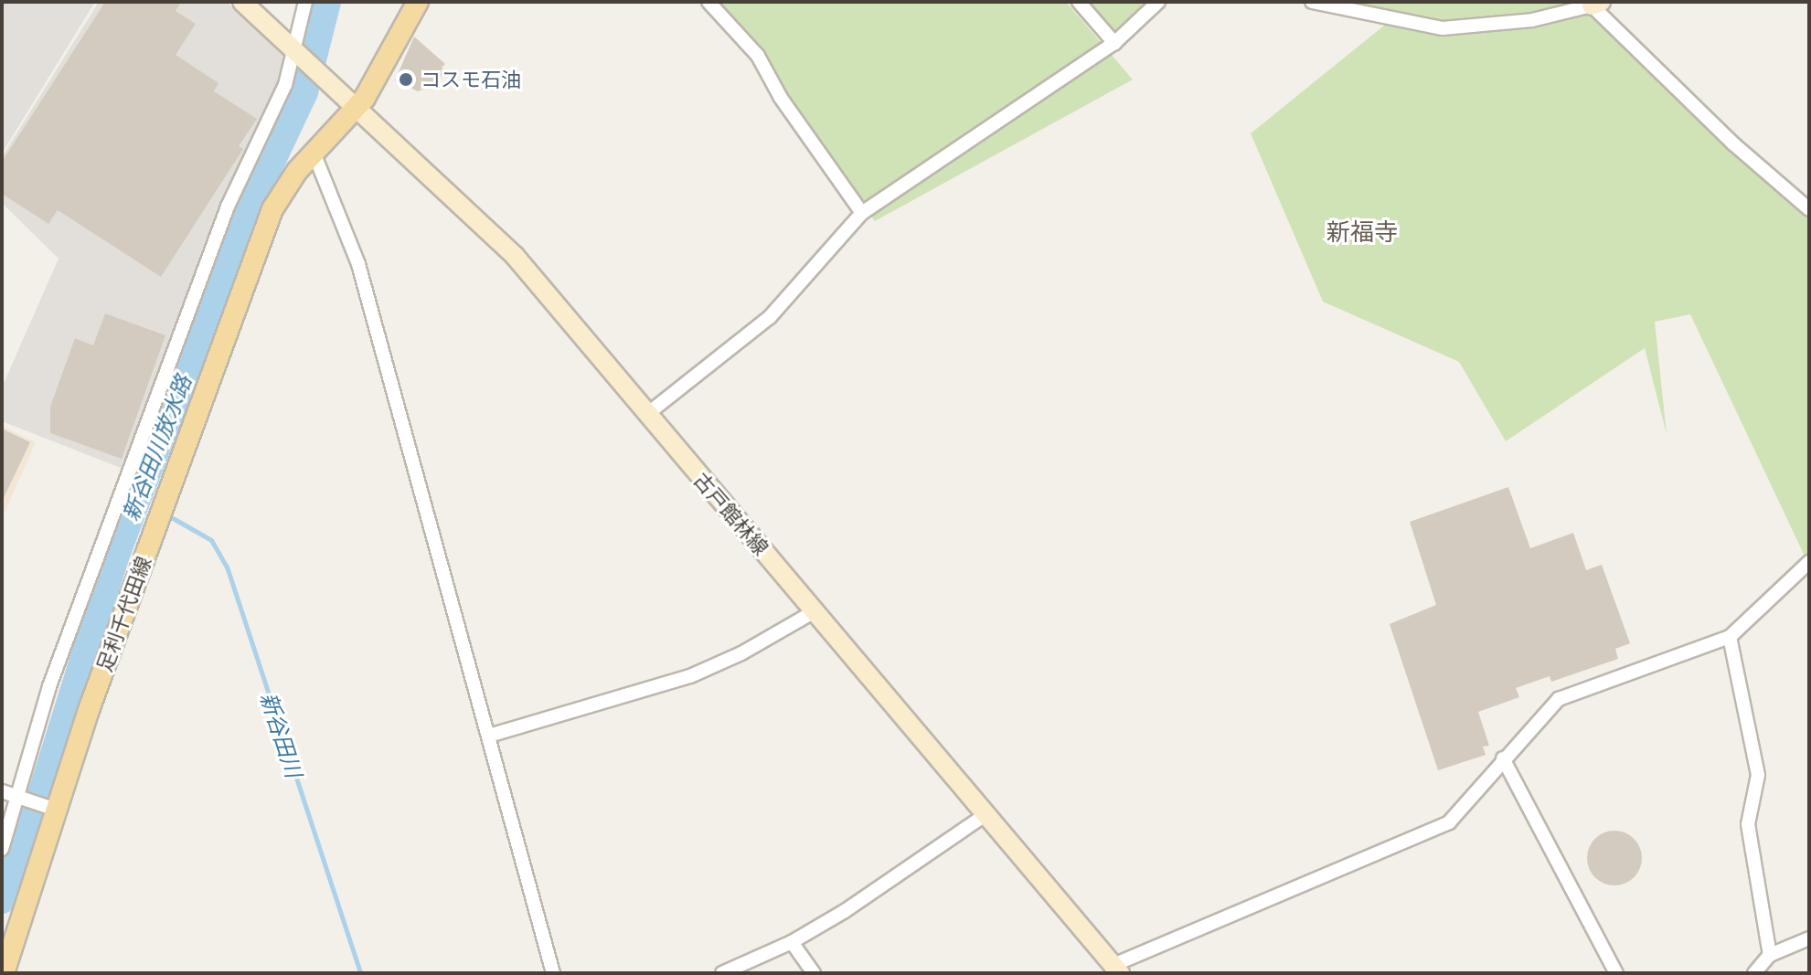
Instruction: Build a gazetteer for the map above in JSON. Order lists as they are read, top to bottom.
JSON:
{
  "streets": {
    "main road": ["古戸館林線", "足利千代田線"]
  },
  "crossings": [
    ["古戸館林線", "足利千代田線"]
  ],
  "districts": ["新福寺"],
  "water": ["新谷田川放水路", "新谷田川"],
  "places": ["コスモ石油"]
}
